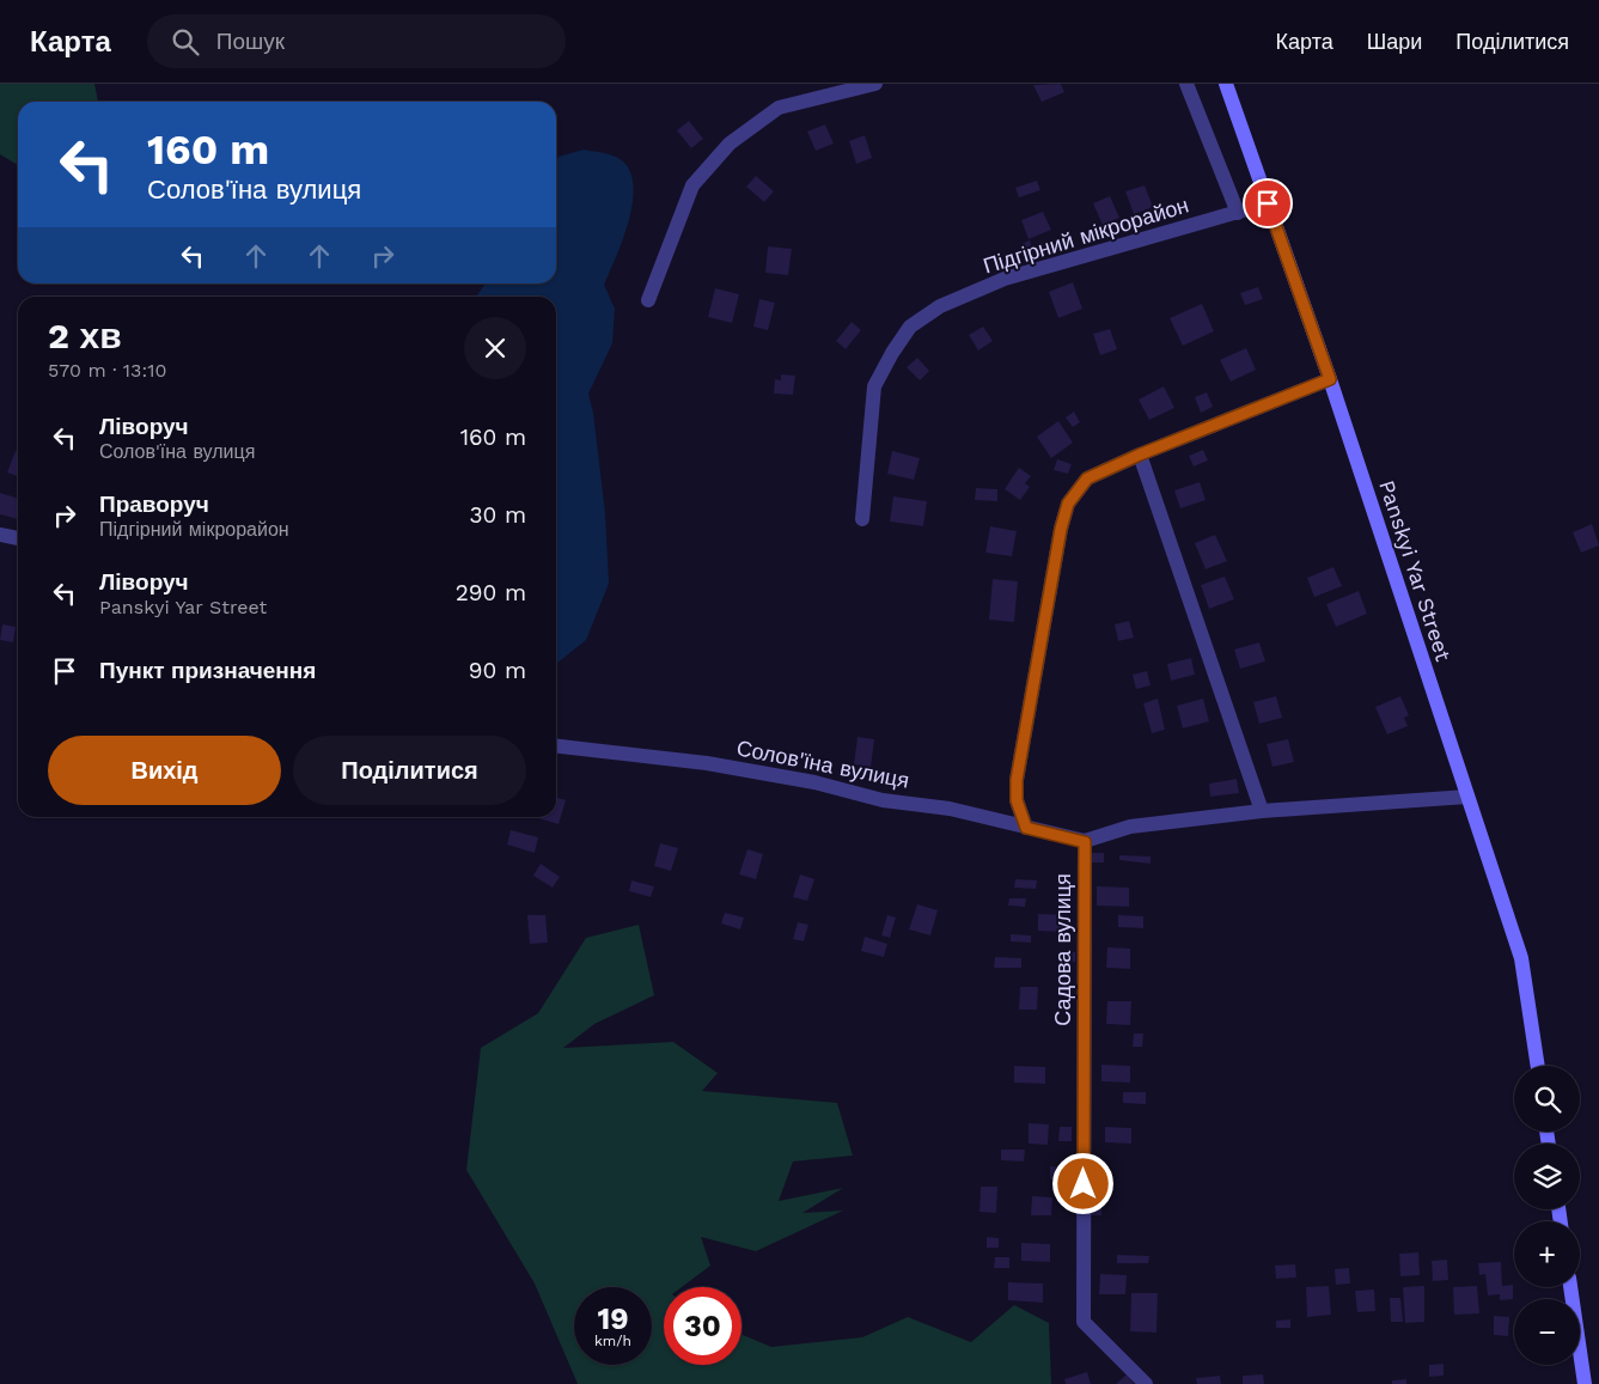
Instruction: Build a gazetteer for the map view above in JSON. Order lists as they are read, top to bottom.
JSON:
{
  "streets": {
    "street": [
      "Підгірний мікрорайон",
      "Panskyi Yar Street",
      "Солов'їна вулиця",
      "Садова вулиця"
    ]
  },
  "crossings": [
    ["Підгірний мікрорайон", "Panskyi Yar Street"],
    ["Солов'їна вулиця", "Садова вулиця"]
  ],
  "page": {
    "header": "Карта",
    "search": "Пошук",
    "nav": ["Карта", "Шари", "Поділитися"],
    "turn": ["160 m", "Солов'їна вулиця"],
    "heading": ["2 хв", "570 m · 13:10"],
    "list": [
      {
        "name": "Ліворуч",
        "note": "Солов'їна вулиця",
        "value": "160 m"
      },
      {
        "name": "Праворуч",
        "note": "Підгірний мікрорайон",
        "value": "30 m"
      },
      {
        "name": "Ліворуч",
        "note": "Panskyi Yar Street",
        "value": "290 m"
      },
      {
        "name": "Пункт призначення",
        "value": "90 m"
      }
    ],
    "buttons": ["Вихід", "Поділитися"],
    "map_buttons": ["+", "−"],
    "speed": "19 km/h",
    "limit": "30"
  }
}
